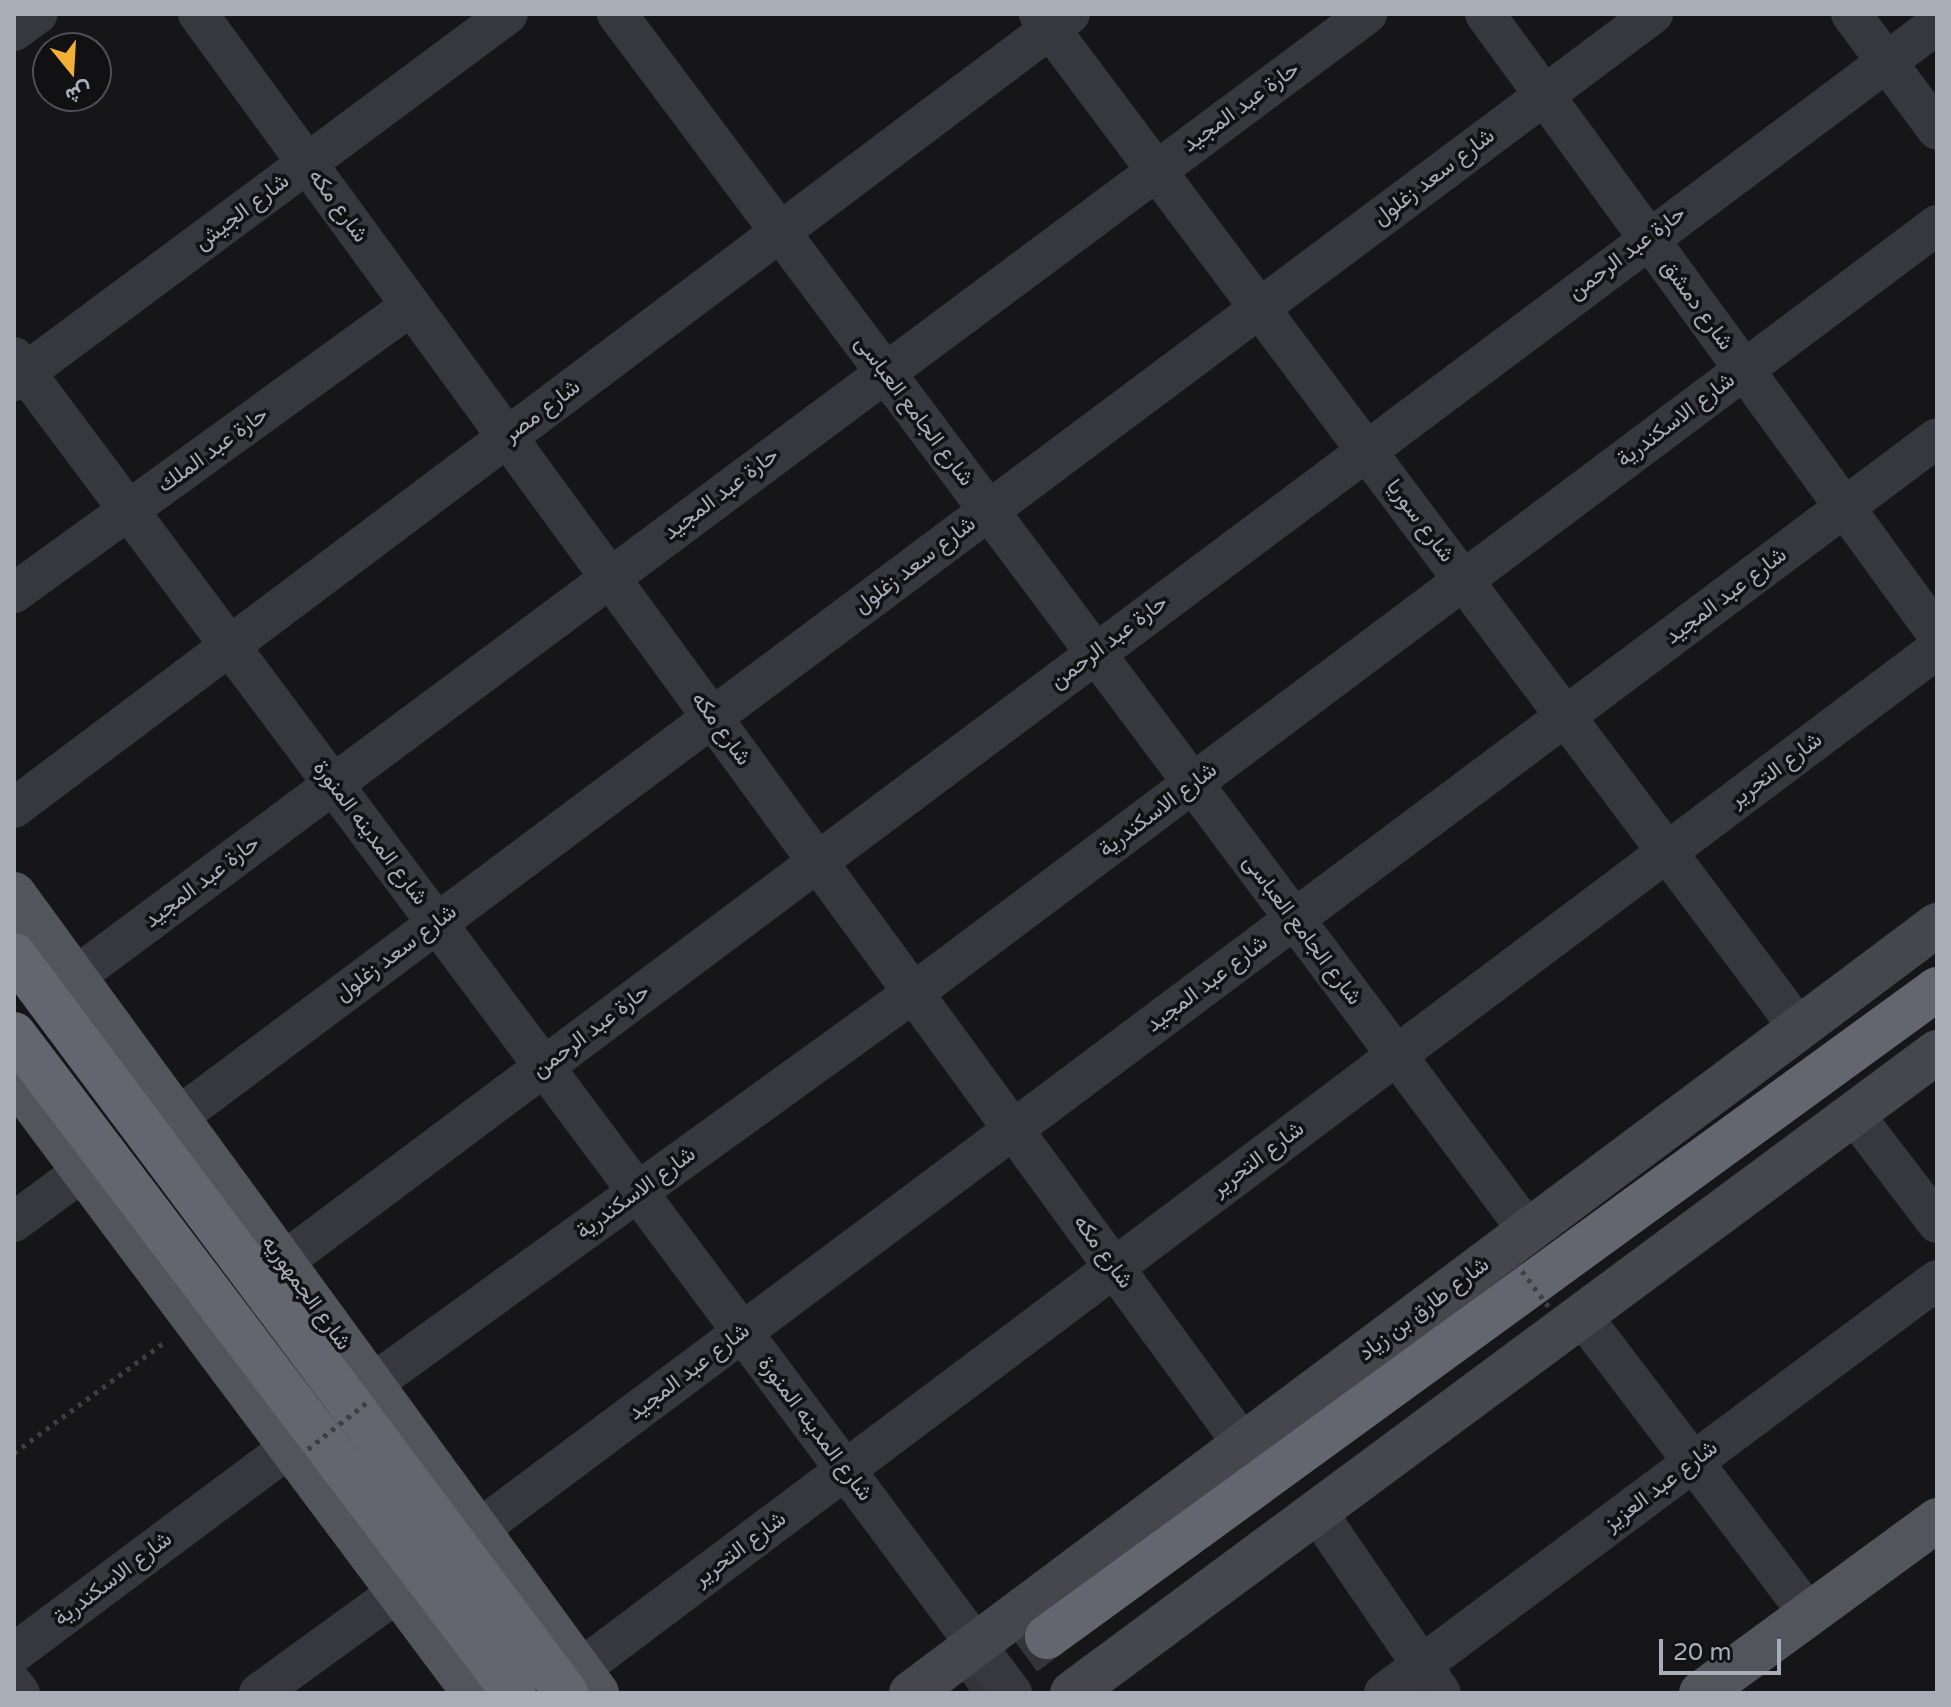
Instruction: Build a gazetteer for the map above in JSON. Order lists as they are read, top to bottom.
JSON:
{
  "streets": {
    "highway": ["شارع الجمهوريه"],
    "street": [
      "حارة عبد المجيد",
      "شارع سعد زغلول",
      "شارع مكه",
      "شارع الجيش",
      "حارة عبد الرحمن",
      "شارع دمشق",
      "شارع مصر",
      "شارع الجامع العباسى",
      "شارع الاسكندرية",
      "حارة عبد الملك",
      "شارع سوريا",
      "شارع عبد المجيد",
      "شارع التحرير",
      "شارع المدينه المنورة",
      "شارع طارق بن زياد",
      "شارع عبد العزيز"
    ]
  },
  "crossings": [
    ["حارة عبد المجيد", "شارع مكه"],
    ["حارة عبد المجيد", "شارع الجامع العباسى"],
    ["حارة عبد المجيد", "شارع سوريا"],
    ["حارة عبد المجيد", "شارع المدينه المنورة"],
    ["حارة عبد المجيد", "شارع الجمهوريه"],
    ["شارع سعد زغلول", "شارع مكه"],
    ["شارع سعد زغلول", "شارع دمشق"],
    ["شارع سعد زغلول", "شارع الجامع العباسى"],
    ["شارع سعد زغلول", "شارع سوريا"],
    ["شارع سعد زغلول", "شارع المدينه المنورة"],
    ["شارع سعد زغلول", "شارع الجمهوريه"],
    ["شارع مكه", "شارع الجيش"],
    ["شارع مكه", "حارة عبد الرحمن"],
    ["شارع مكه", "شارع مصر"],
    ["شارع مكه", "شارع الاسكندرية"],
    ["شارع مكه", "حارة عبد الملك"],
    ["شارع مكه", "شارع عبد المجيد"],
    ["شارع مكه", "شارع التحرير"],
    ["شارع مكه", "شارع طارق بن زياد"],
    ["شارع الجيش", "شارع المدينه المنورة"],
    ["حارة عبد الرحمن", "شارع دمشق"],
    ["حارة عبد الرحمن", "شارع الجامع العباسى"],
    ["حارة عبد الرحمن", "شارع سوريا"],
    ["حارة عبد الرحمن", "شارع المدينه المنورة"],
    ["حارة عبد الرحمن", "شارع الجمهوريه"],
    ["شارع دمشق", "شارع الاسكندرية"],
    ["شارع دمشق", "شارع عبد المجيد"],
    ["شارع مصر", "شارع الجامع العباسى"],
    ["شارع مصر", "شارع سوريا"],
    ["شارع مصر", "شارع المدينه المنورة"],
    ["شارع الجامع العباسى", "شارع الاسكندرية"],
    ["شارع الجامع العباسى", "شارع عبد المجيد"],
    ["شارع الجامع العباسى", "شارع التحرير"],
    ["شارع الجامع العباسى", "شارع طارق بن زياد"],
    ["شارع الاسكندرية", "شارع سوريا"],
    ["شارع الاسكندرية", "شارع المدينه المنورة"],
    ["شارع الاسكندرية", "شارع الجمهوريه"],
    ["حارة عبد الملك", "شارع المدينه المنورة"],
    ["شارع سوريا", "شارع عبد المجيد"],
    ["شارع سوريا", "شارع التحرير"],
    ["شارع سوريا", "شارع طارق بن زياد"],
    ["شارع عبد المجيد", "شارع المدينه المنورة"],
    ["شارع عبد المجيد", "شارع الجمهوريه"],
    ["شارع التحرير", "شارع المدينه المنورة"],
    ["شارع التحرير", "شارع الجمهوريه"],
    ["شارع المدينه المنورة", "شارع طارق بن زياد"]
  ],
  "scale_bar": "20 m",
  "north": "bottom"
}
